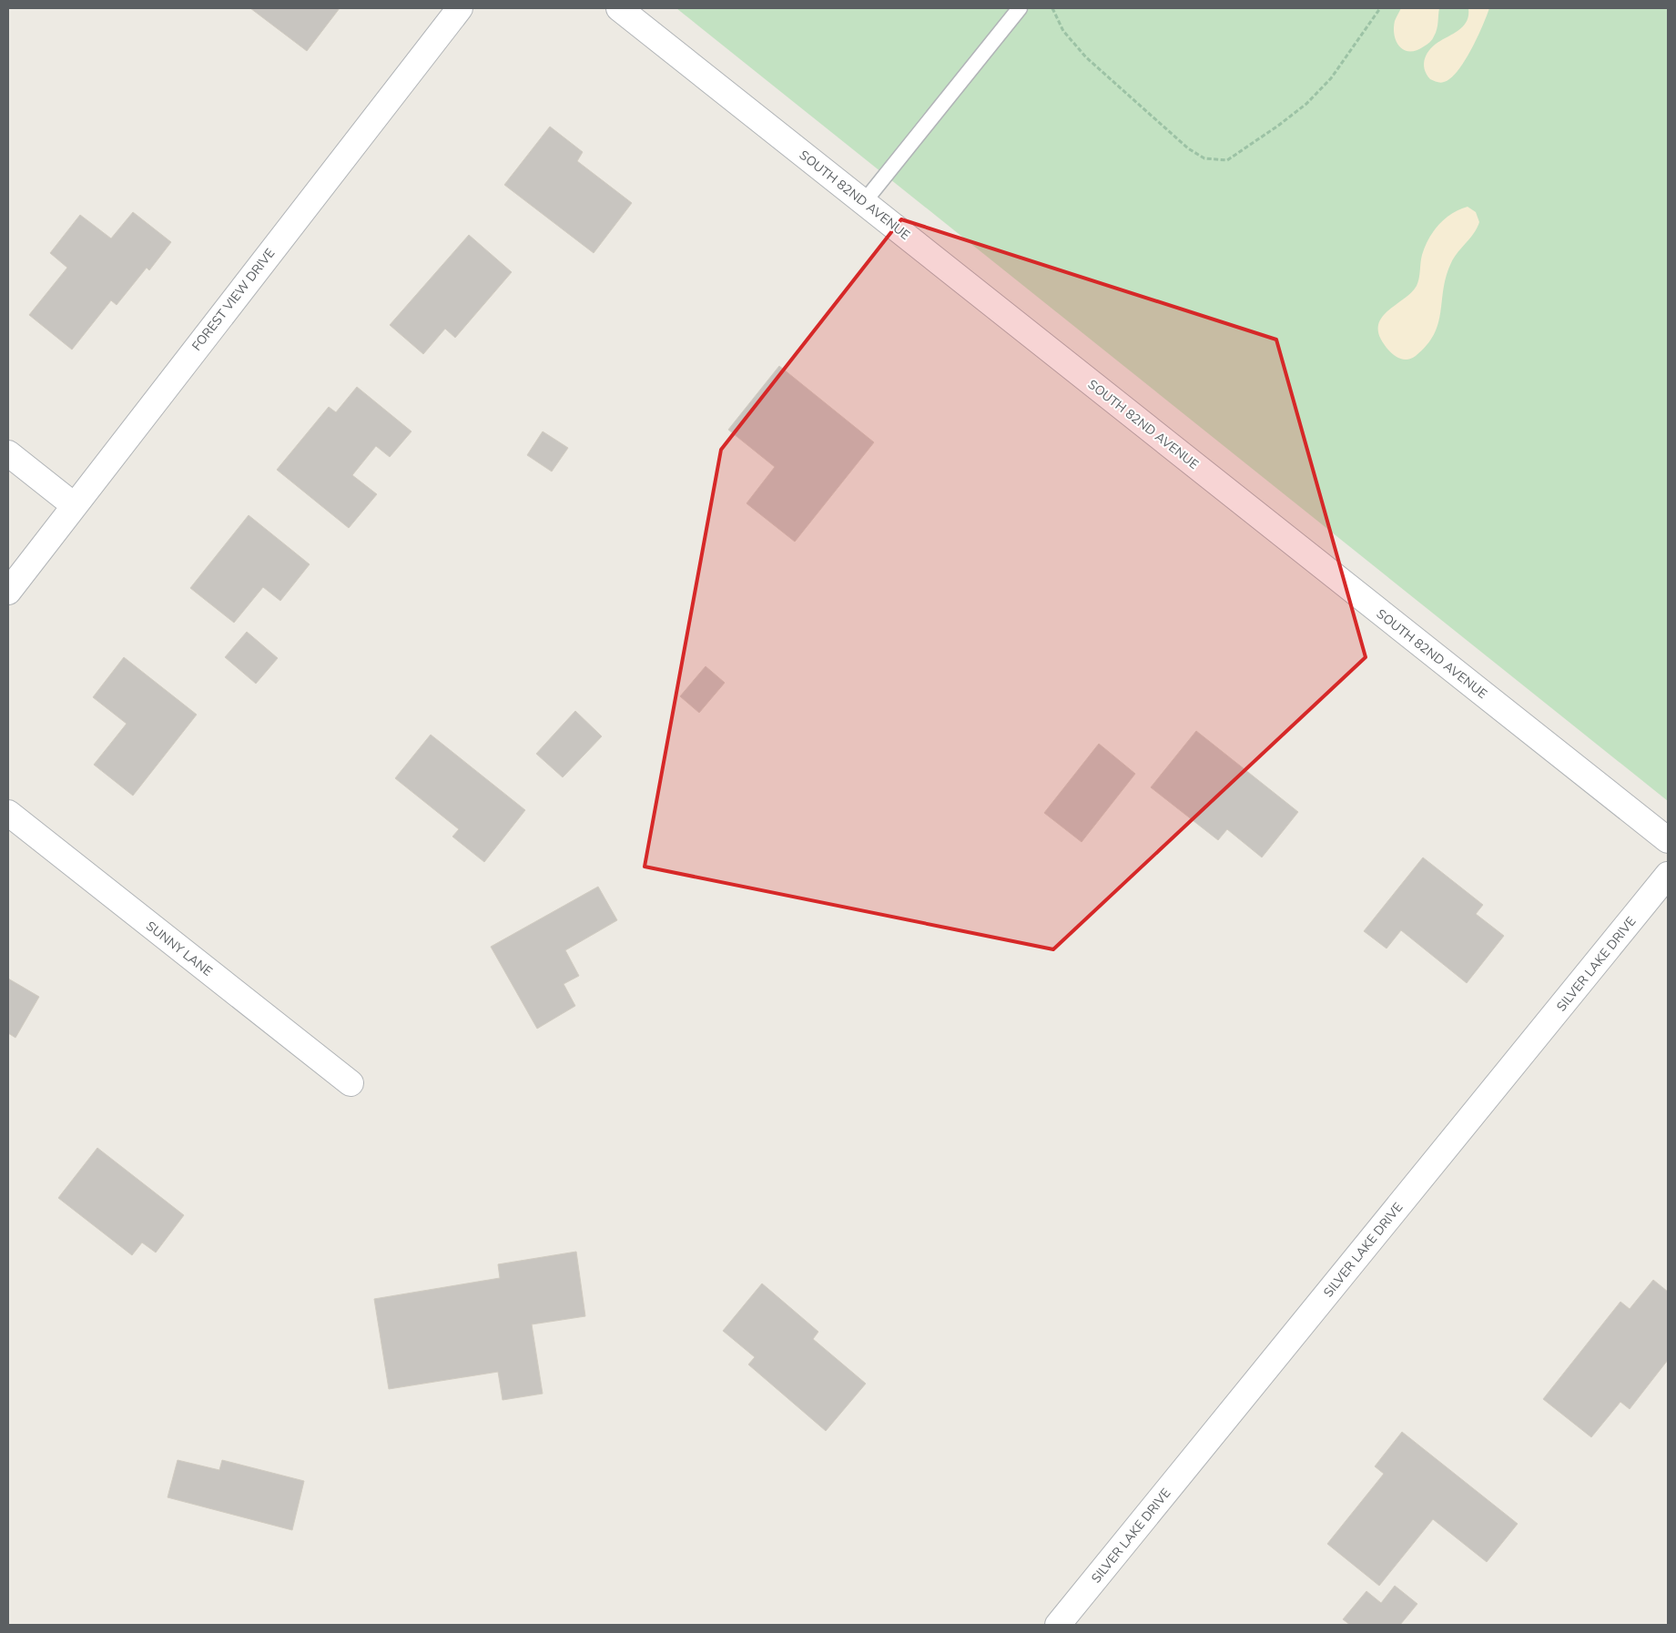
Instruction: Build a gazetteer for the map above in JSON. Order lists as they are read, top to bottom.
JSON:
{
  "streets": {
    "street": [
      "SOUTH 82ND AVENUE",
      "FOREST VIEW DRIVE",
      "SUNNY LANE",
      "SILVER LAKE DRIVE"
    ]
  }
}
